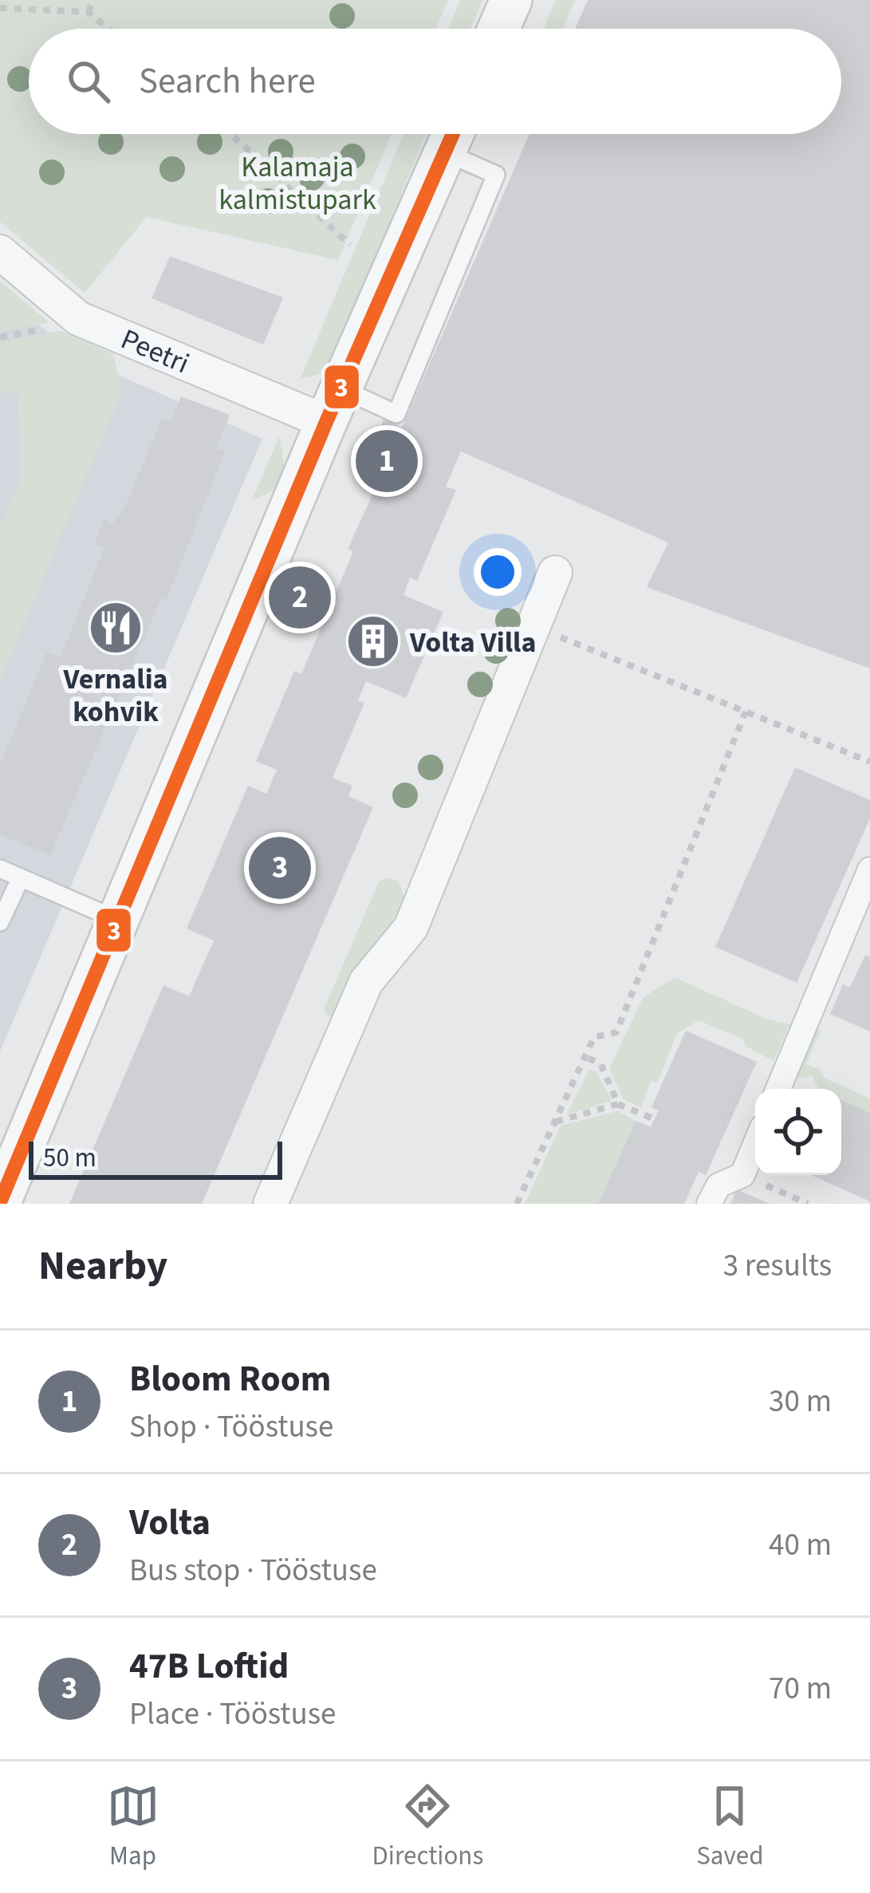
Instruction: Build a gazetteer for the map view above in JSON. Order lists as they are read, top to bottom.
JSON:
{
  "streets": {
    "street": ["Peetri"]
  },
  "parks": ["Kalamaja kalmistupark"],
  "places": {
    "restaurant": ["Vernalia kohvik"],
    "building": ["Volta Villa"]
  },
  "lines": ["transit line 3"],
  "scale_bar": "50 m",
  "page": {
    "search": "Search here",
    "pins": ["1", "2", "3"],
    "scale": "50 m",
    "heading": ["Nearby", "3 results"],
    "list": [
      {
        "mark": "1",
        "name": "Bloom Room",
        "note": "Shop · Tööstuse",
        "value": "30 m"
      },
      {
        "mark": "2",
        "name": "Volta",
        "note": "Bus stop · Tööstuse",
        "value": "40 m"
      },
      {
        "mark": "3",
        "name": "47B Loftid",
        "note": "Place · Tööstuse",
        "value": "70 m"
      }
    ],
    "nav": ["Map", "Directions", "Saved"]
  }
}
